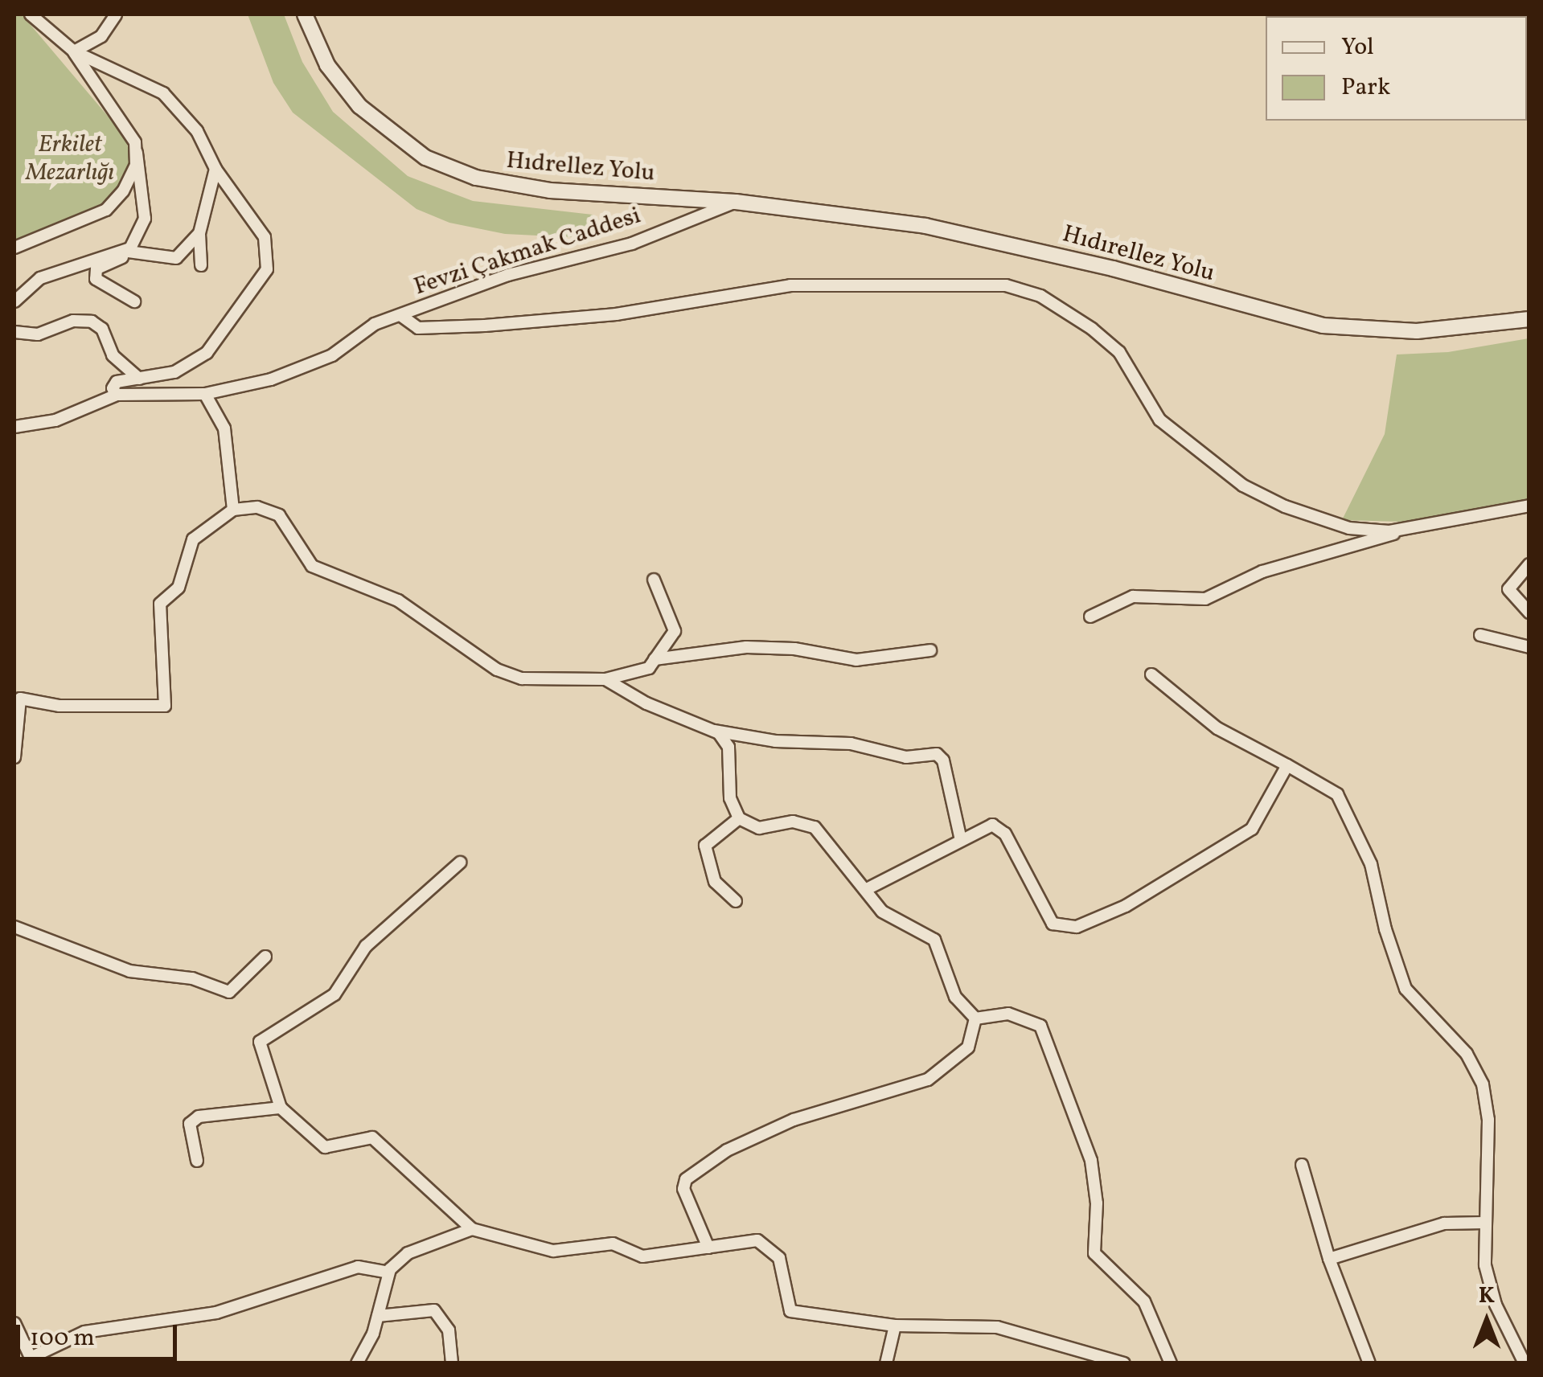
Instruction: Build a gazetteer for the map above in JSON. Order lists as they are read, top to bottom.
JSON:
{
  "streets": {
    "street": ["Hıdrellez Yolu", "Fevzi Çakmak Caddesi", "Hıdırellez Yolu"]
  },
  "crossings": [
    ["Hıdrellez Yolu", "Fevzi Çakmak Caddesi"],
    ["Hıdrellez Yolu", "Hıdırellez Yolu"],
    ["Fevzi Çakmak Caddesi", "Hıdırellez Yolu"]
  ],
  "parks": ["Erkilet Mezarlığı"],
  "legend": ["Yol", "Park"],
  "scale_bar": "100 m",
  "north": "top"
}
